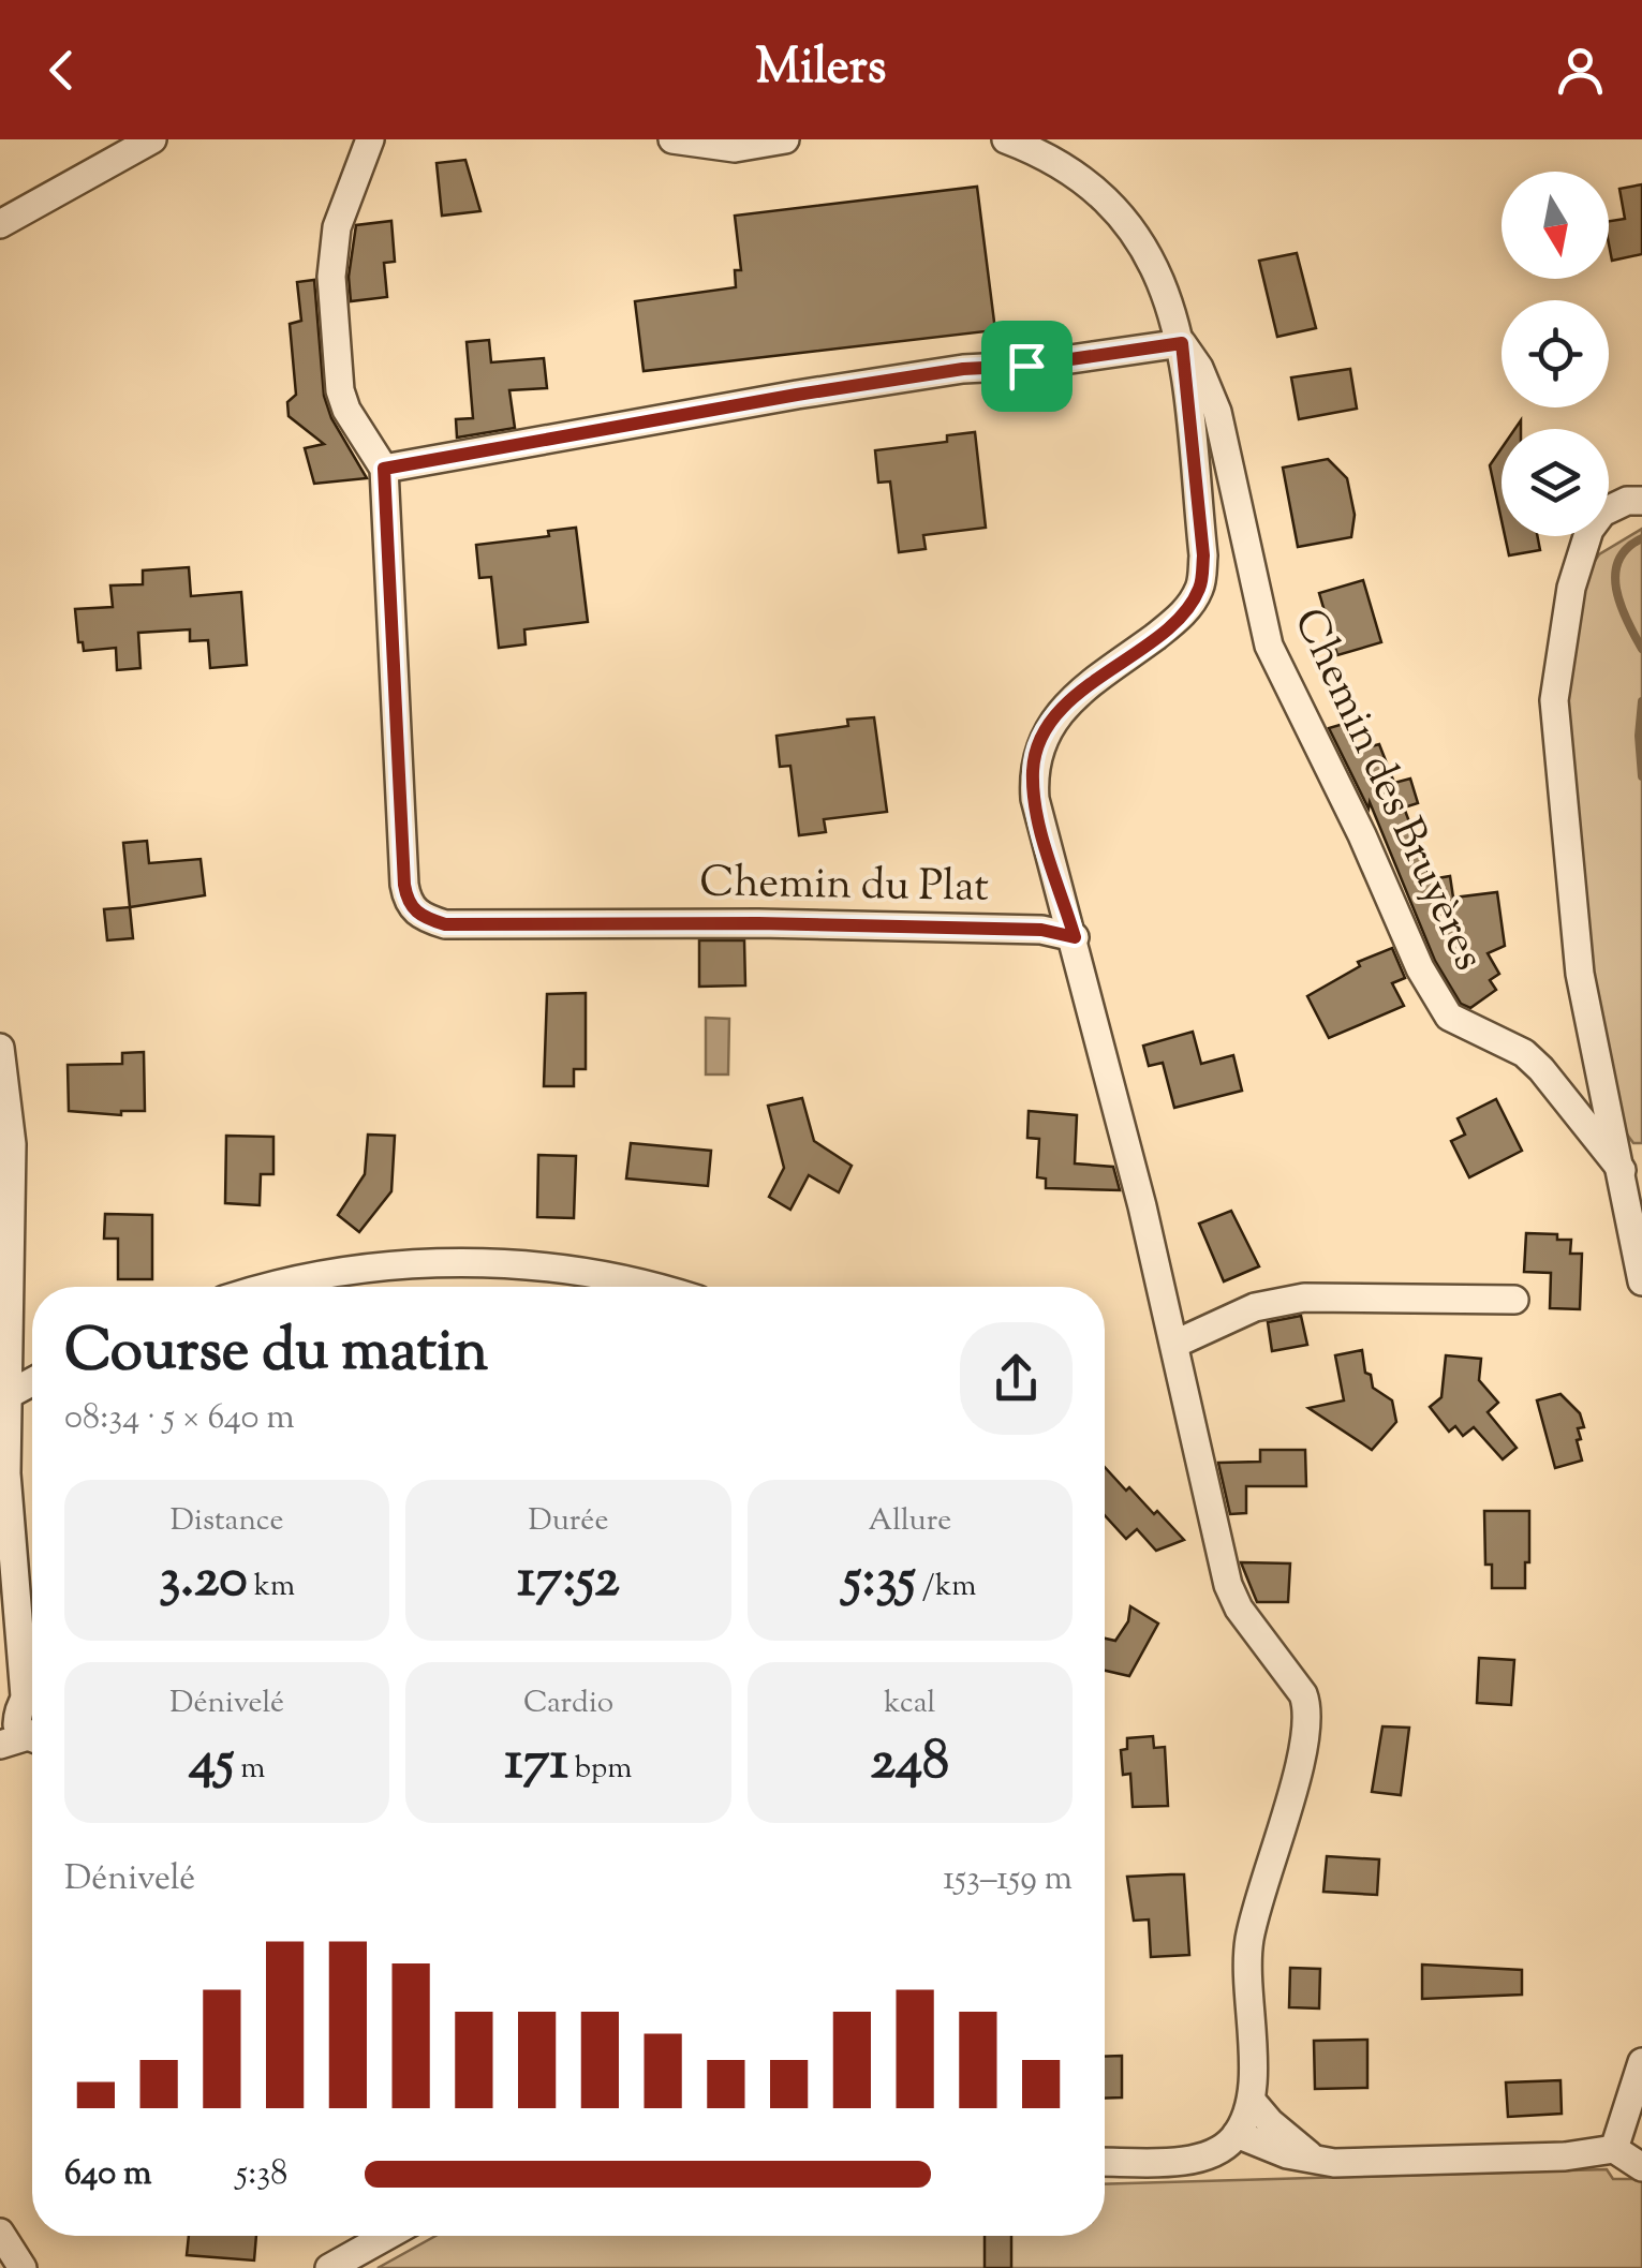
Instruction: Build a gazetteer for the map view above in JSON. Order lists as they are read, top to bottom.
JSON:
{
  "streets": {
    "street": ["Chemin des Bruyères", "Chemin du Plat"]
  },
  "north": "bottom",
  "page": {
    "header": "Milers",
    "heading": ["Course du matin", "08:34 · 5 × 640 m"],
    "stats": [
      ["Distance", "3.20 km"],
      ["Durée", "17:52"],
      ["Allure", "5:35 /km"],
      ["Dénivelé", "45 m"],
      ["Cardio", "171 bpm"],
      ["kcal", "248"]
    ],
    "chart": ["Dénivelé", "153–159 m"],
    "list": [
      {
        "name": "640 m",
        "note": "5:38"
      }
    ]
  }
}
